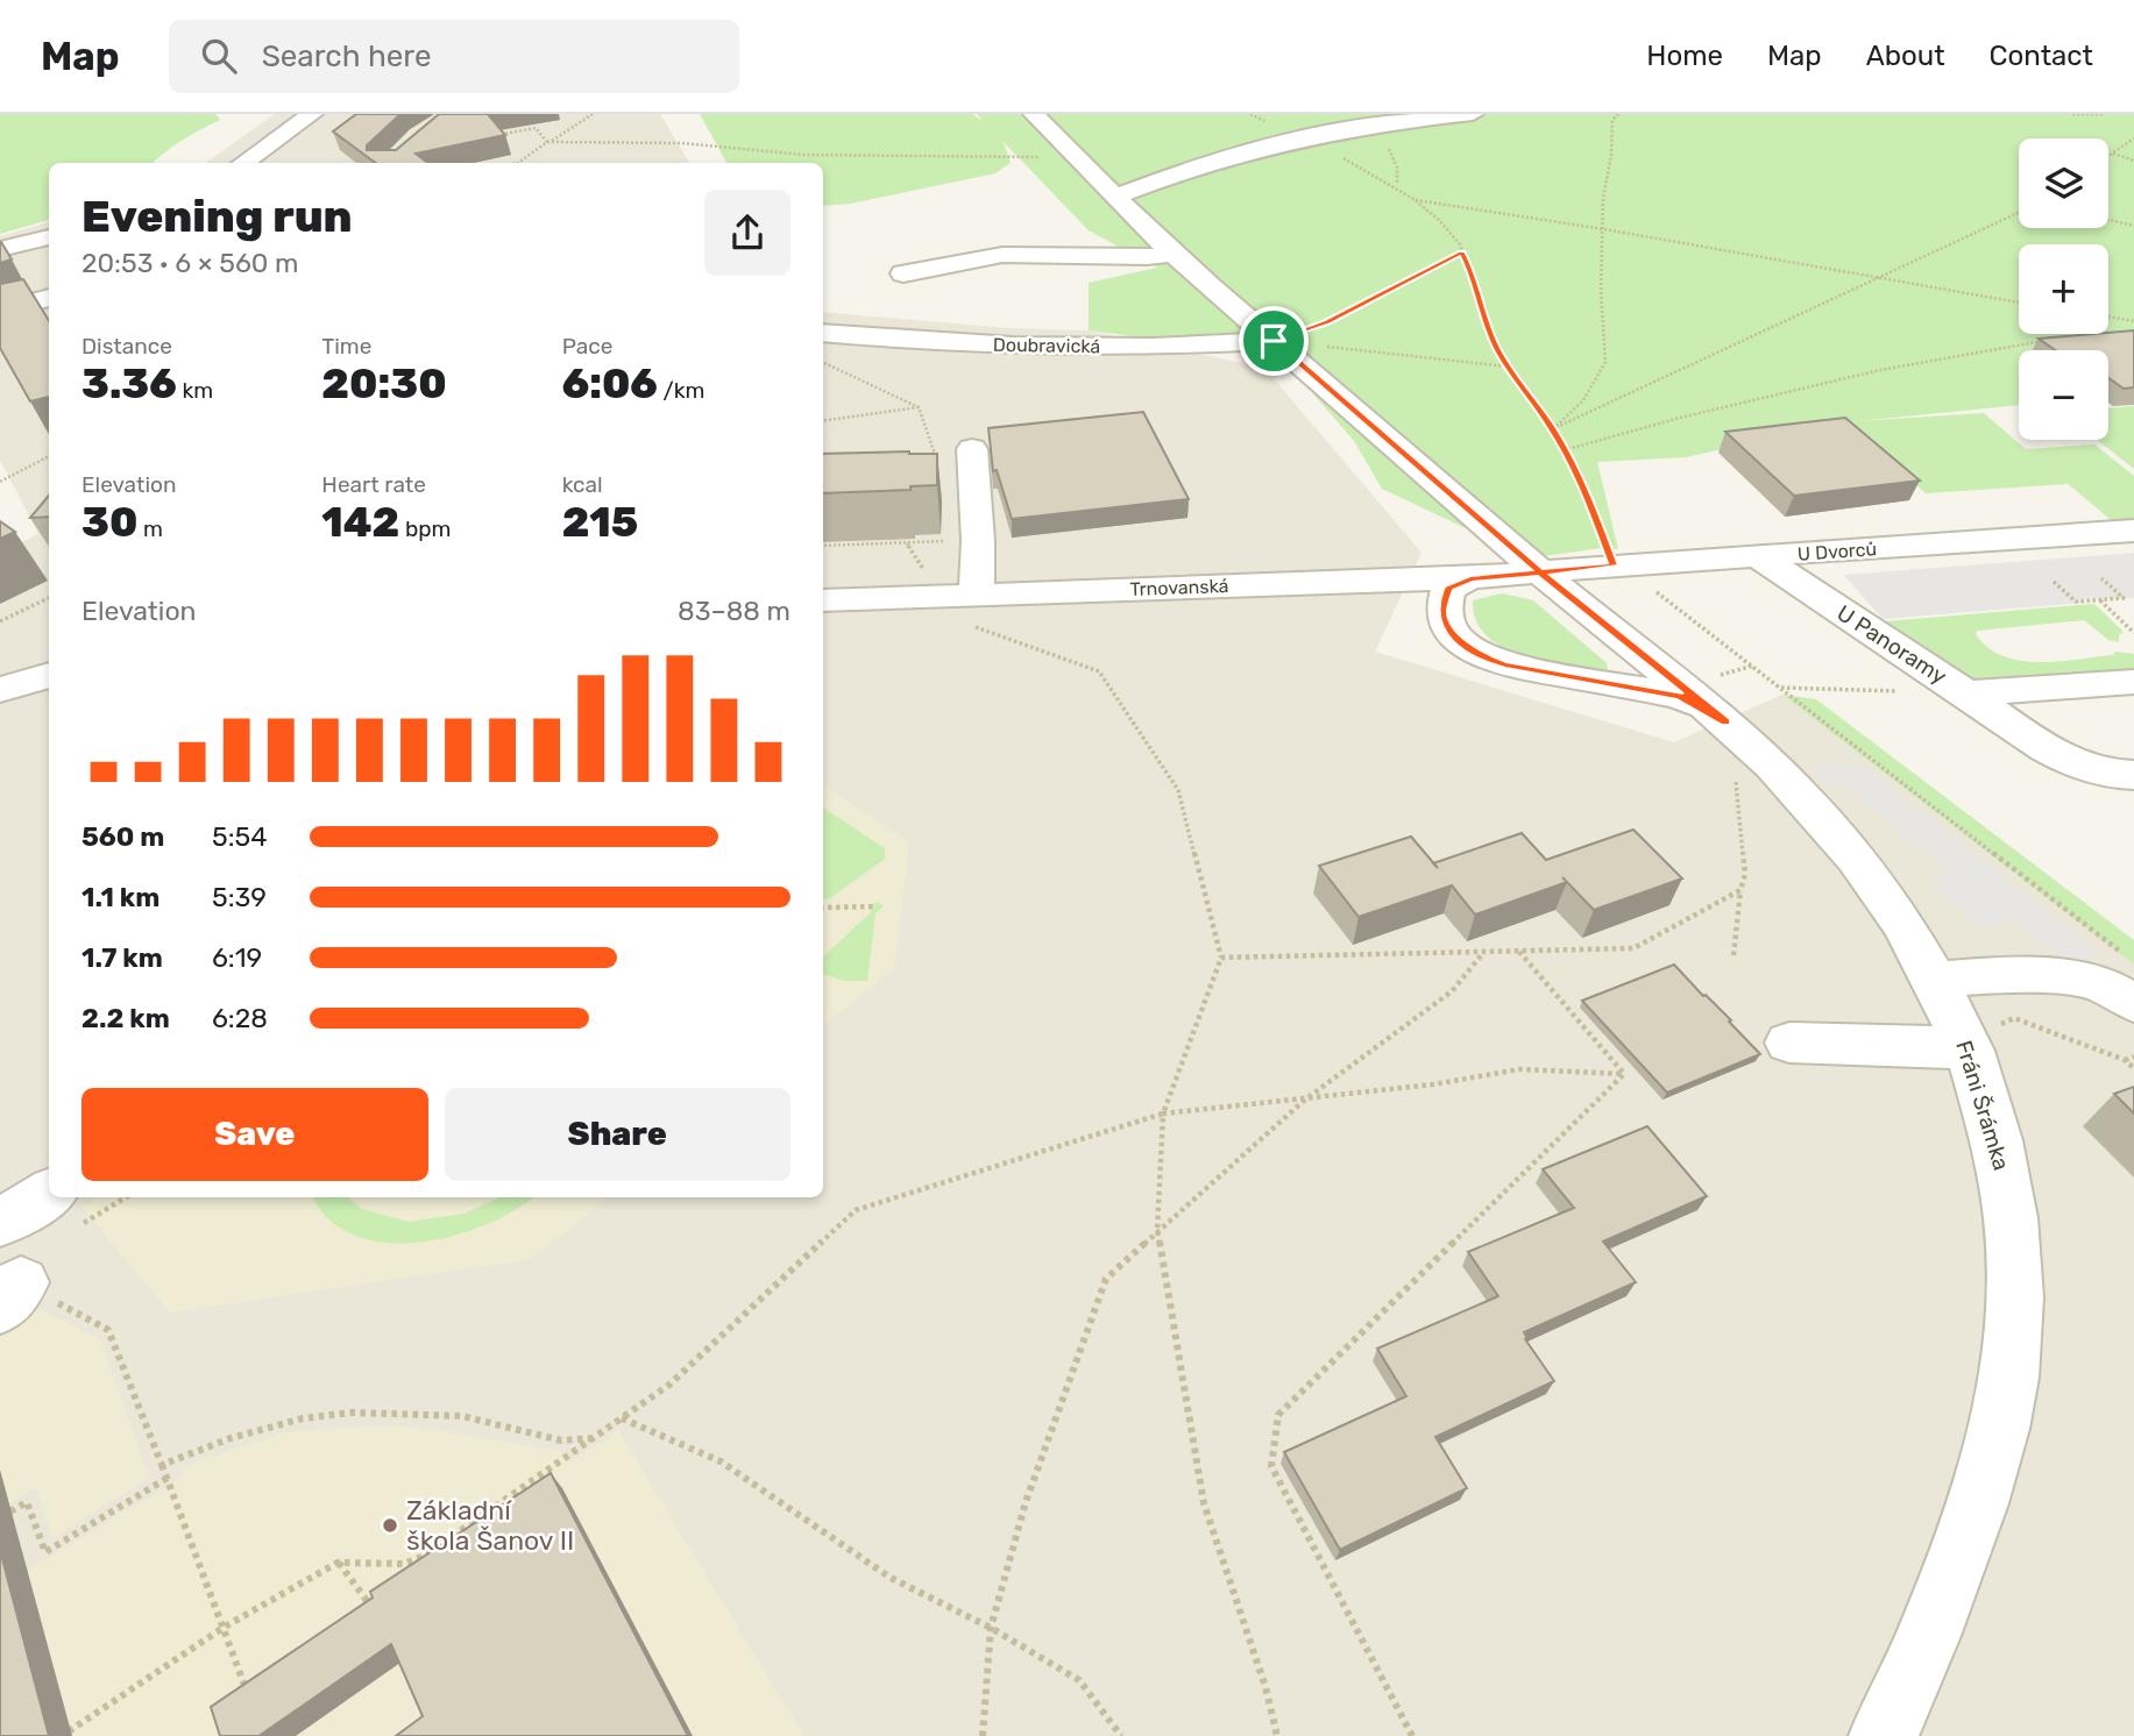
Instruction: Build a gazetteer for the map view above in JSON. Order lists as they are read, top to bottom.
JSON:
{
  "streets": {
    "street": [
      "Doubravická",
      "U Dvorců",
      "Trnovanská",
      "U Panoramy",
      "Fráni Šrámka"
    ]
  },
  "crossings": [
    ["Doubravická", "Fráni Šrámka"],
    ["U Dvorců", "Trnovanská"],
    ["U Dvorců", "U Panoramy"],
    ["U Dvorců", "Fráni Šrámka"],
    ["Trnovanská", "Fráni Šrámka"]
  ],
  "places": ["Základní škola Šanov II"],
  "page": {
    "header": "Map",
    "search": "Search here",
    "nav": [
      "Home",
      "Map",
      "About",
      "Contact"
    ],
    "map_buttons": ["+", "−"],
    "heading": ["Evening run", "20:53 · 6 × 560 m"],
    "stats": [
      ["Distance", "3.36 km"],
      ["Time", "20:30"],
      ["Pace", "6:06 /km"],
      ["Elevation", "30 m"],
      ["Heart rate", "142 bpm"],
      ["kcal", "215"]
    ],
    "chart": ["Elevation", "83–88 m"],
    "list": [
      {
        "name": "560 m",
        "note": "5:54"
      },
      {
        "name": "1.1 km",
        "note": "5:39"
      },
      {
        "name": "1.7 km",
        "note": "6:19"
      },
      {
        "name": "2.2 km",
        "note": "6:28"
      }
    ],
    "buttons": ["Save", "Share"]
  }
}
